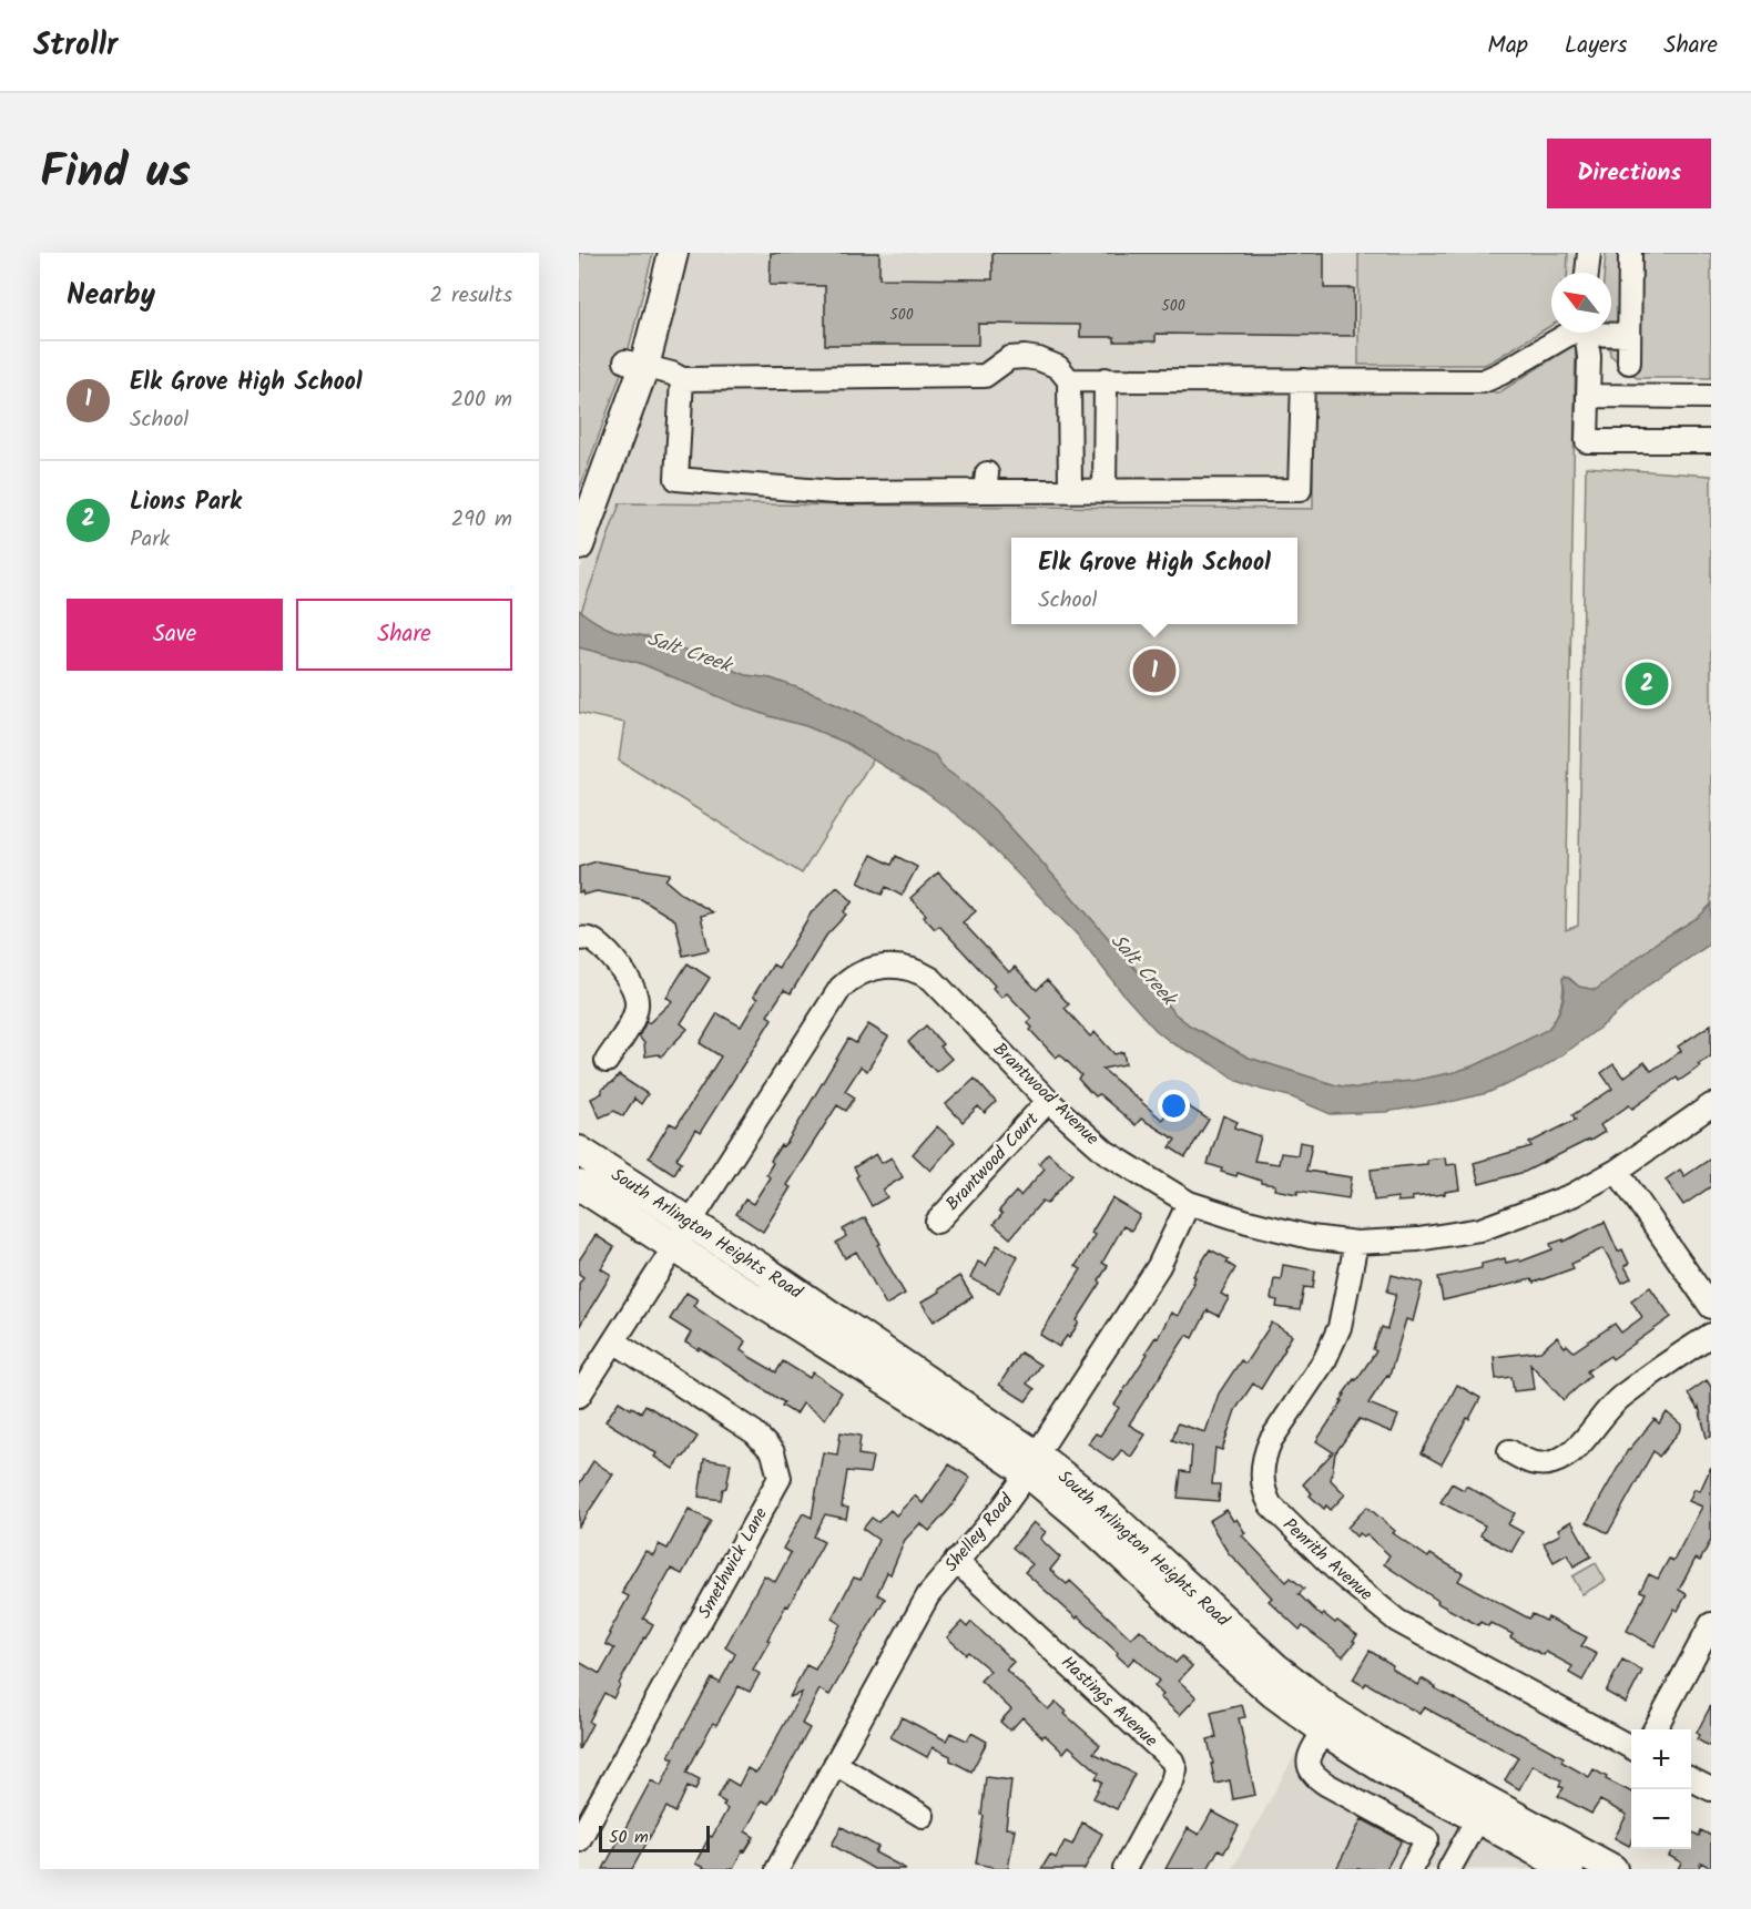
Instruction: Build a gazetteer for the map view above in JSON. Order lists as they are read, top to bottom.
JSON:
{
  "streets": {
    "main road": ["South Arlington Heights Road"],
    "street": [
      "Brantwood Avenue",
      "Brantwood Court",
      "Shelley Road",
      "Penrith Avenue",
      "Smethwick Lane",
      "Hastings Avenue"
    ]
  },
  "crossings": [
    ["Brantwood Avenue", "Brantwood Court"],
    ["Brantwood Avenue", "South Arlington Heights Road"],
    ["Brantwood Avenue", "Shelley Road"],
    ["Brantwood Avenue", "Penrith Avenue"],
    ["Brantwood Avenue", "Smethwick Lane"],
    ["South Arlington Heights Road", "Shelley Road"],
    ["Shelley Road", "Hastings Avenue"]
  ],
  "water": ["Salt Creek"],
  "house_numbers": ["500", "500"],
  "scale_bar": "50 m",
  "north": "top left",
  "page": {
    "header": "Strollr",
    "nav": ["Map", "Layers", "Share"],
    "title": "Find us",
    "buttons": [
      "Directions",
      ["Save", "Share"]
    ],
    "heading": ["Nearby", "2 results"],
    "list": [
      {
        "mark": "1",
        "name": "Elk Grove High School",
        "note": "School",
        "value": "200 m"
      },
      {
        "mark": "2",
        "name": "Lions Park",
        "note": "Park",
        "value": "290 m"
      }
    ],
    "popup": ["Elk Grove High School", "School"],
    "pins": ["1", "2"],
    "map_buttons": ["+", "−"],
    "scale": "50 m"
  }
}
